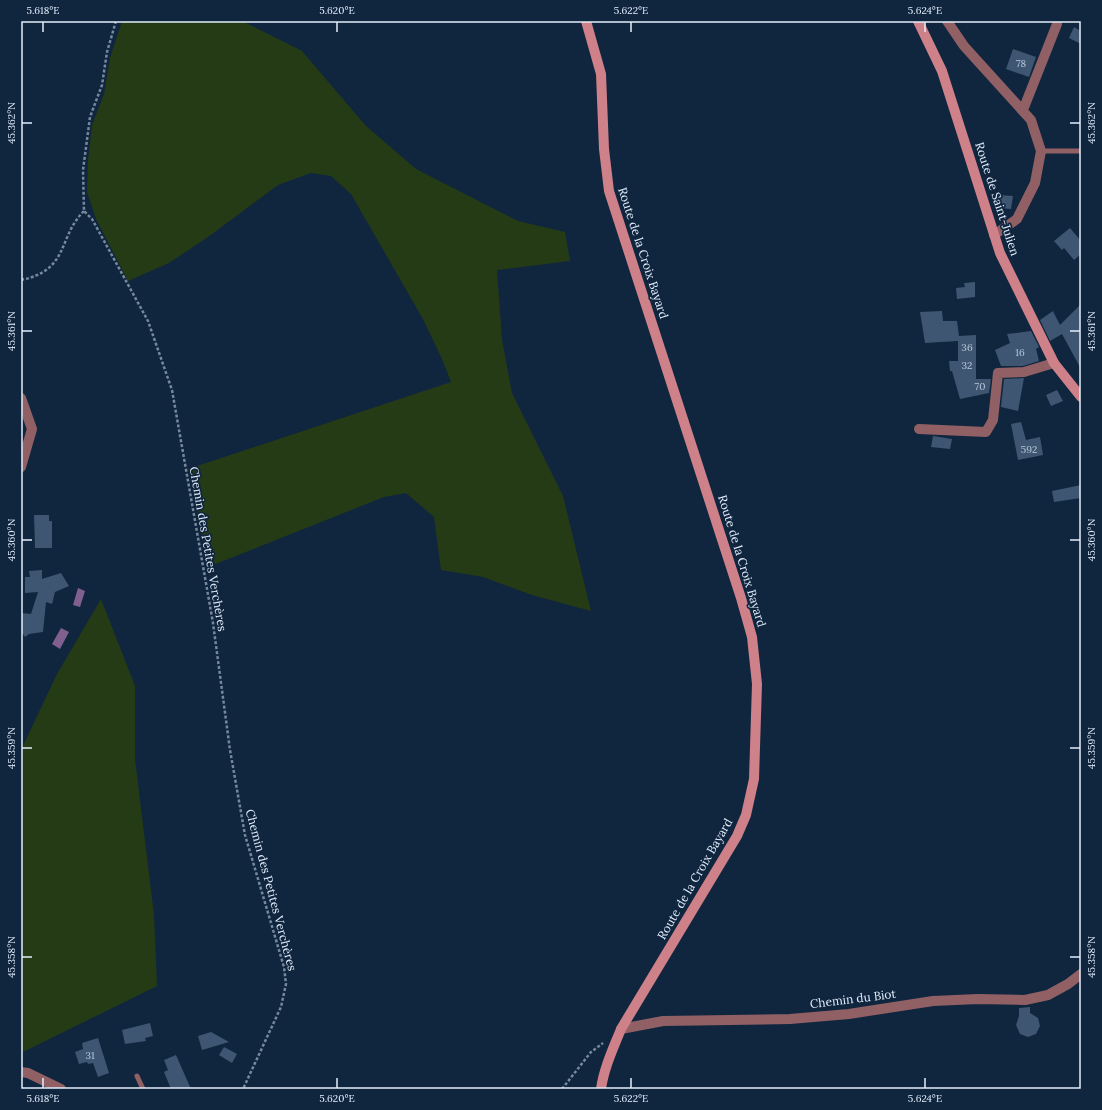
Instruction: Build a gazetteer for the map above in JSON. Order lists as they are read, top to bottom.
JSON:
{
  "streets": {
    "main road": ["Route de Saint-Julien", "Route de la Croix Bayard"],
    "street": ["Chemin du Biot"],
    "path": ["Chemin des Petites Verchères"]
  },
  "crossings": [
    ["Route de la Croix Bayard", "Chemin du Biot"]
  ],
  "house_numbers": [
    "78",
    "36",
    "16",
    "32",
    "70",
    "592",
    "31"
  ],
  "coordinates": [
    "5.618°E",
    "5.620°E",
    "5.622°E",
    "5.624°E",
    "45.362°N",
    "45.361°N",
    "45.360°N",
    "45.359°N",
    "45.358°N"
  ]
}
